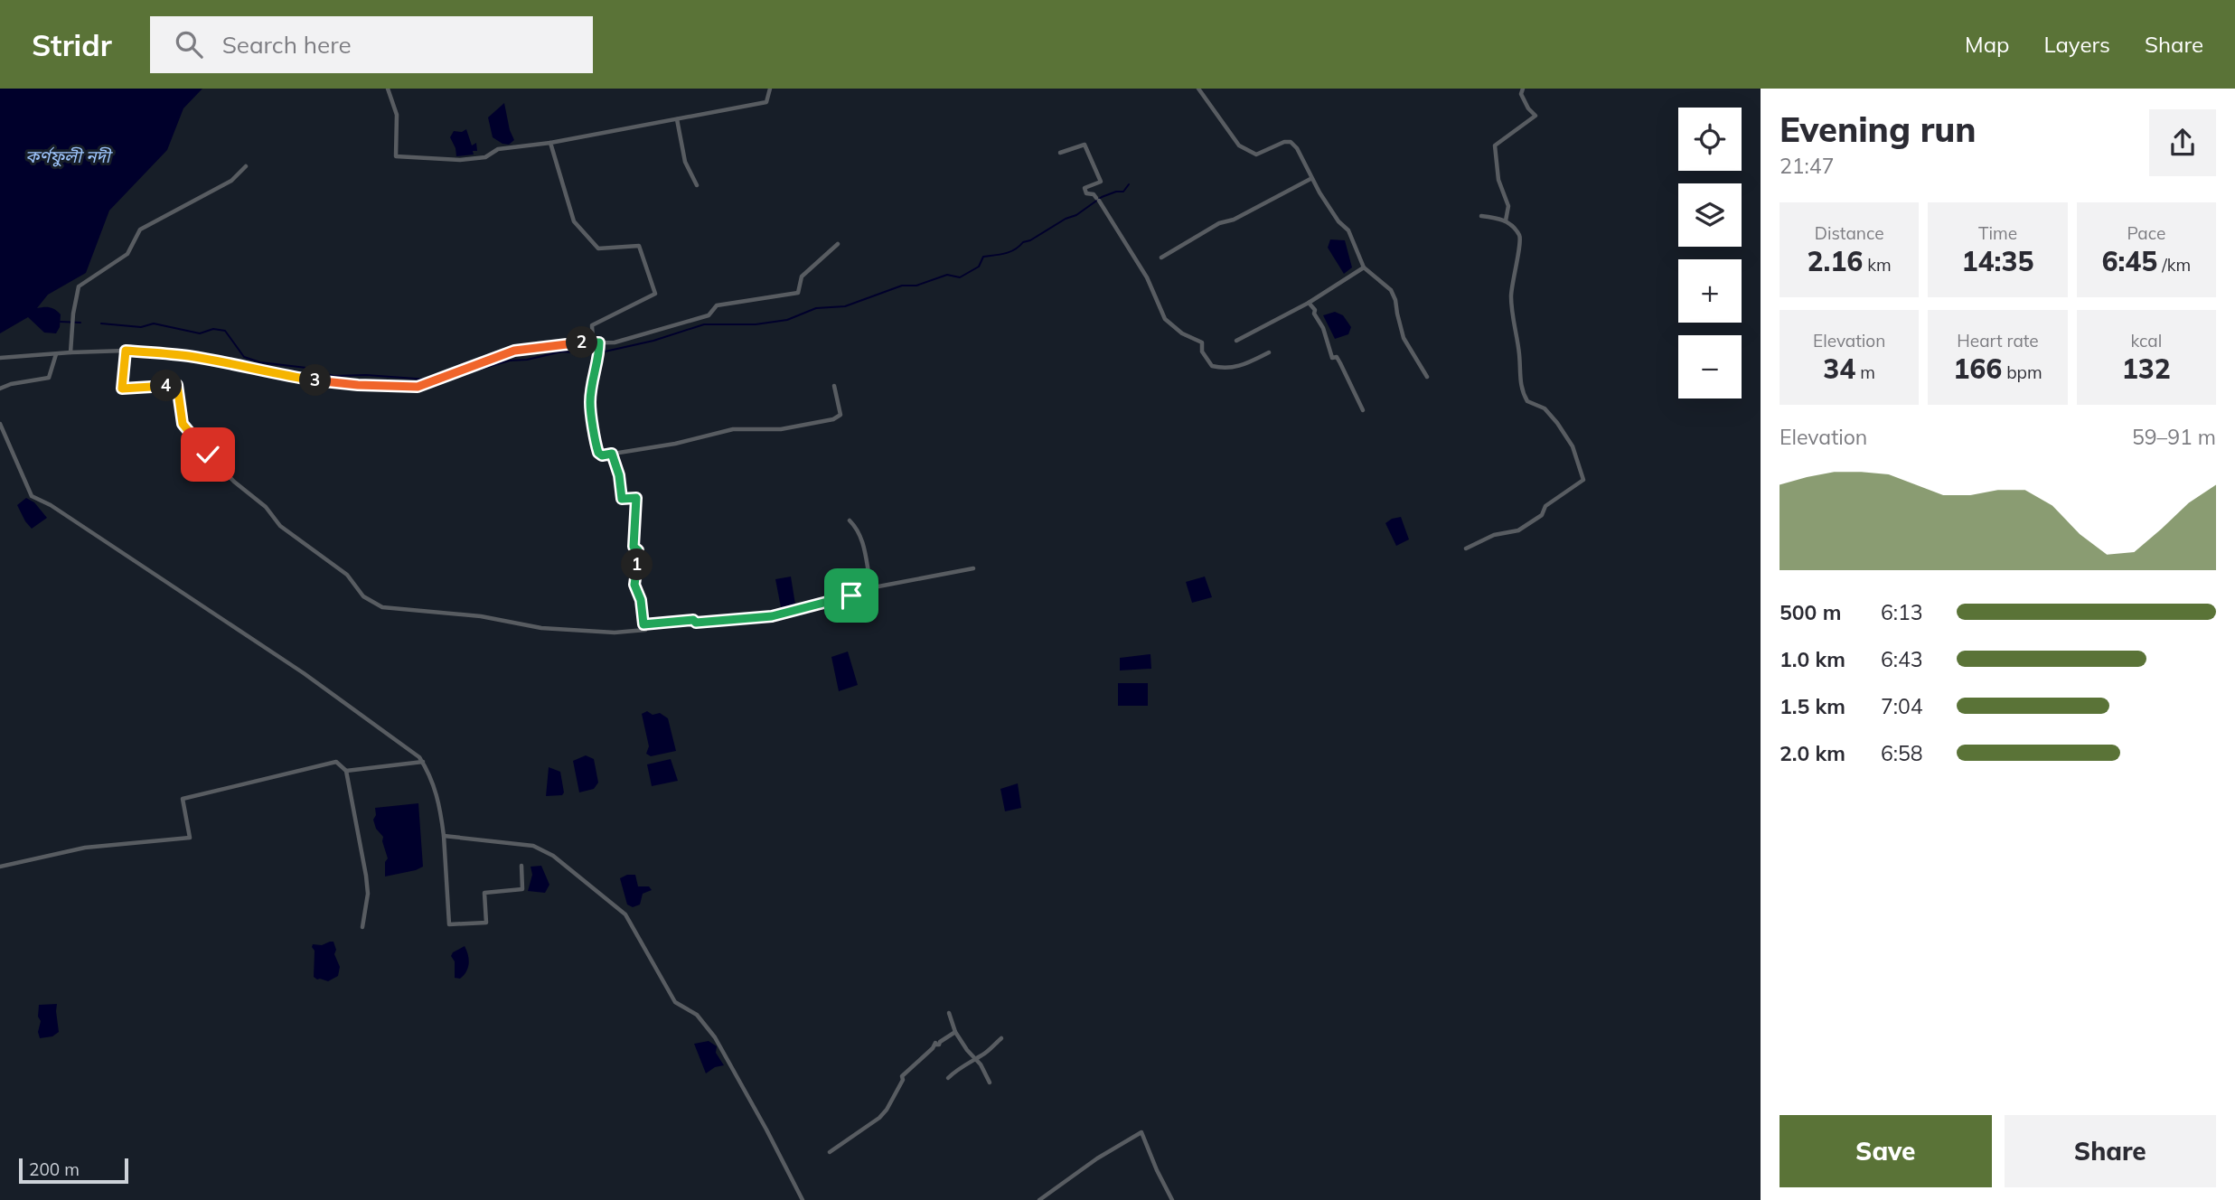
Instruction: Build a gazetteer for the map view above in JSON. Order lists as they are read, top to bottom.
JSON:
{
  "water": ["কর্ণফুলী নদী"],
  "scale_bar": "200 m",
  "page": {
    "header": "Stridr",
    "search": "Search here",
    "nav": ["Map", "Layers", "Share"],
    "heading": ["Evening run", "21:47"],
    "map_buttons": ["+", "−"],
    "stats": [
      ["Distance", "2.16 km"],
      ["Time", "14:35"],
      ["Pace", "6:45 /km"],
      ["Elevation", "34 m"],
      ["Heart rate", "166 bpm"],
      ["kcal", "132"]
    ],
    "pins": [
      "2",
      "3",
      "4",
      "1"
    ],
    "chart": ["Elevation", "59–91 m"],
    "list": [
      {
        "name": "500 m",
        "note": "6:13"
      },
      {
        "name": "1.0 km",
        "note": "6:43"
      },
      {
        "name": "1.5 km",
        "note": "7:04"
      },
      {
        "name": "2.0 km",
        "note": "6:58"
      }
    ],
    "buttons": ["Save", "Share"],
    "scale": "200 m"
  }
}
